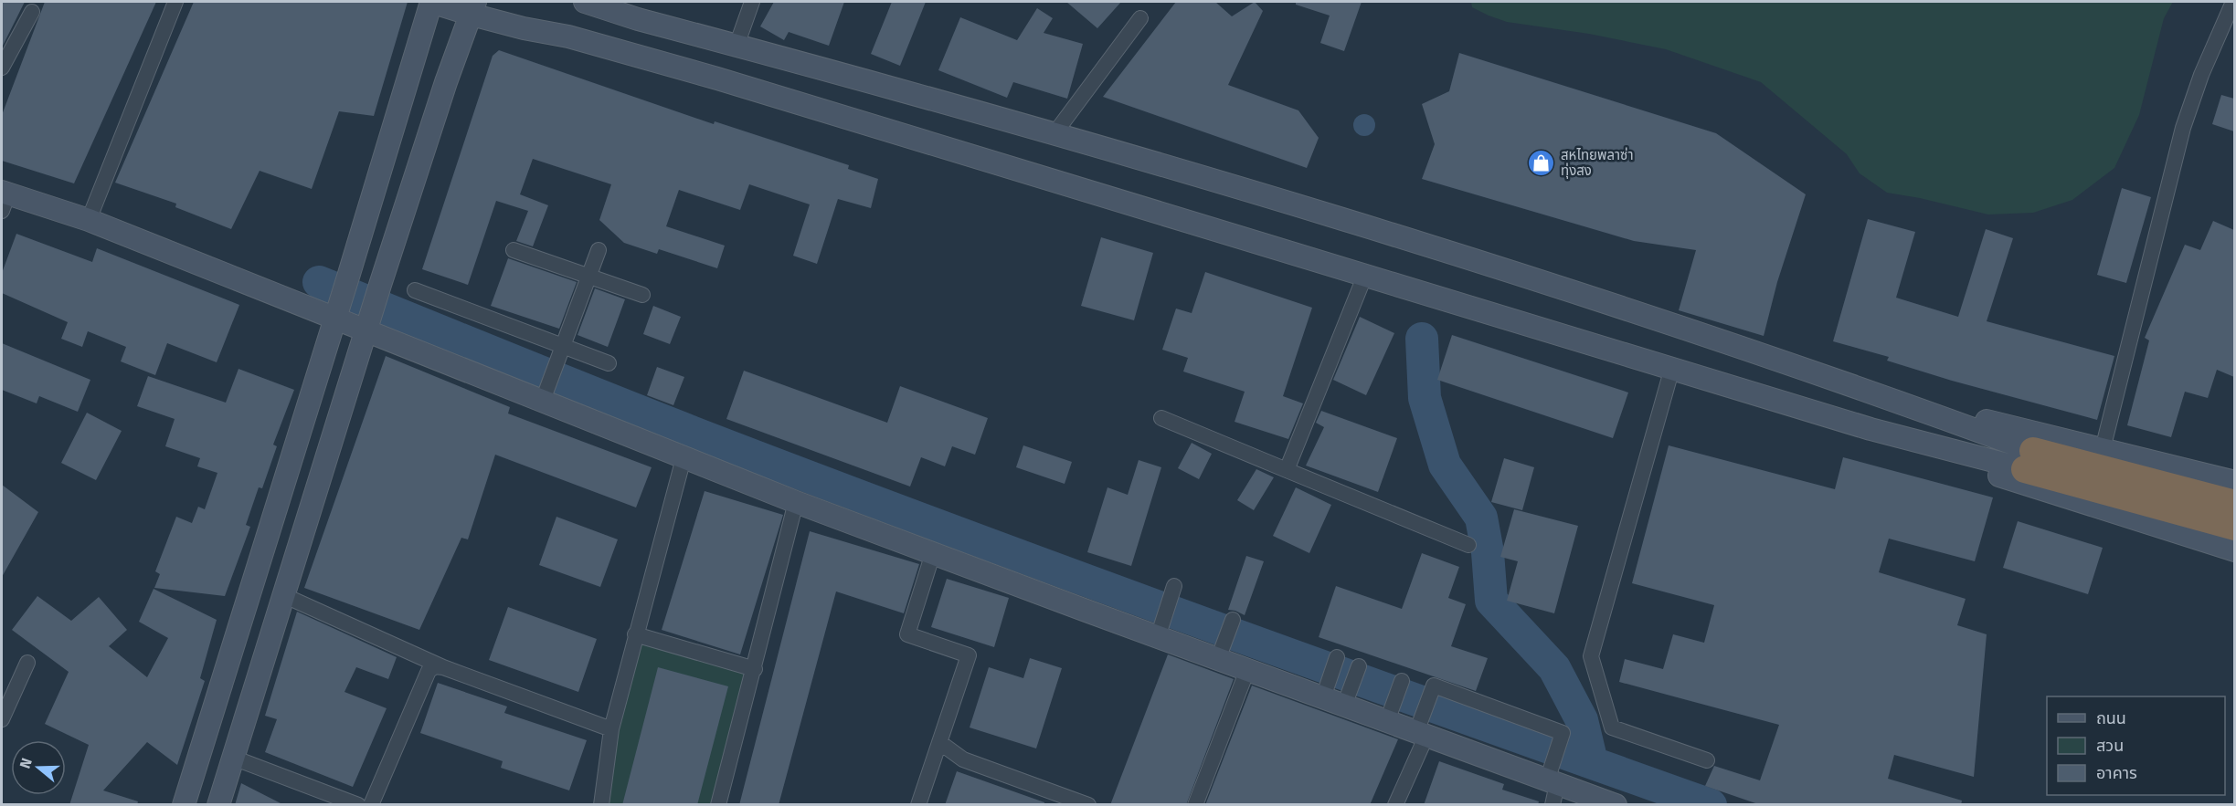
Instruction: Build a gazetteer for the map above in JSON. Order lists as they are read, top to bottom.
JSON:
{
  "places": {
    "shop": ["สหไทยพลาซ่า ทุ่งสง"]
  },
  "legend": ["ถนน", "สวน", "อาคาร"],
  "north": "left"
}
